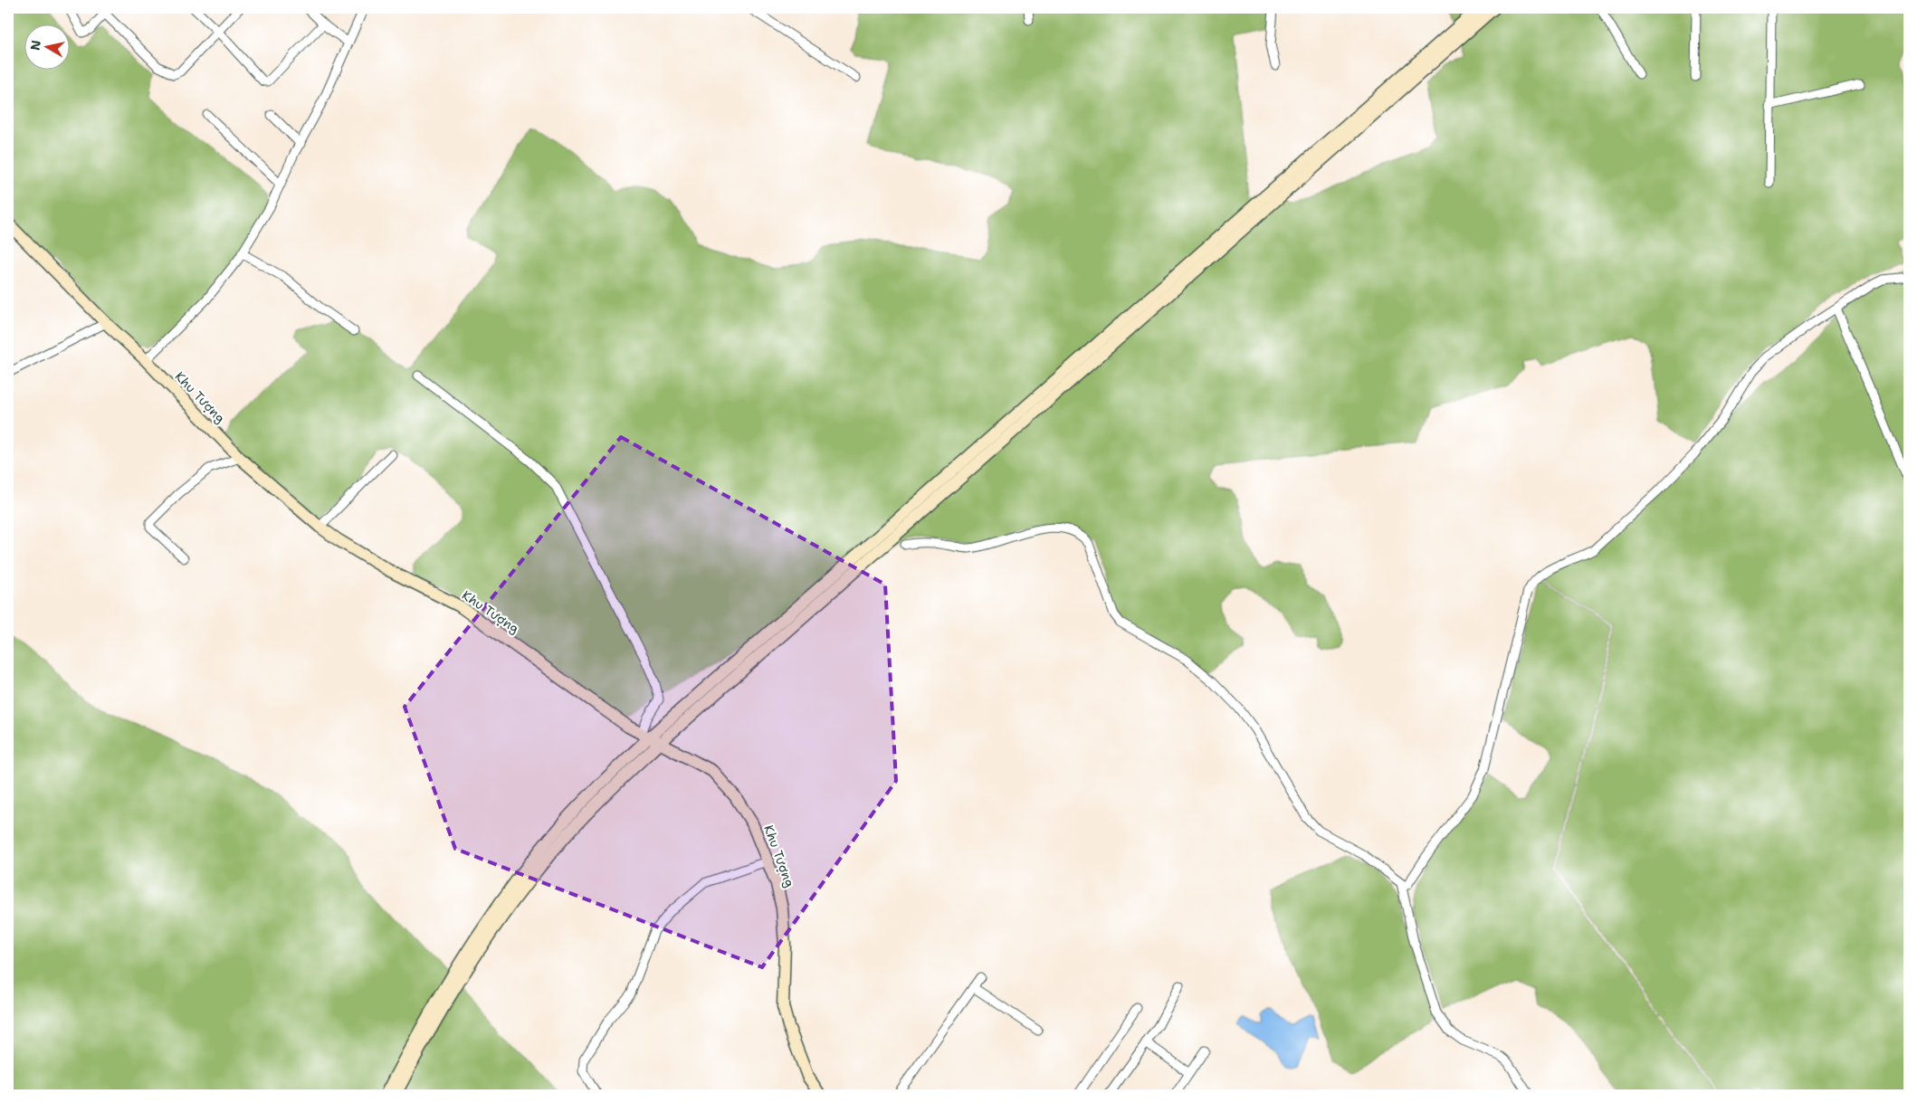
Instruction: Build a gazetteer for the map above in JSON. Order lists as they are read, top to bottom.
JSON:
{
  "streets": {
    "main road": ["Khu Tượng"]
  },
  "north": "left"
}
